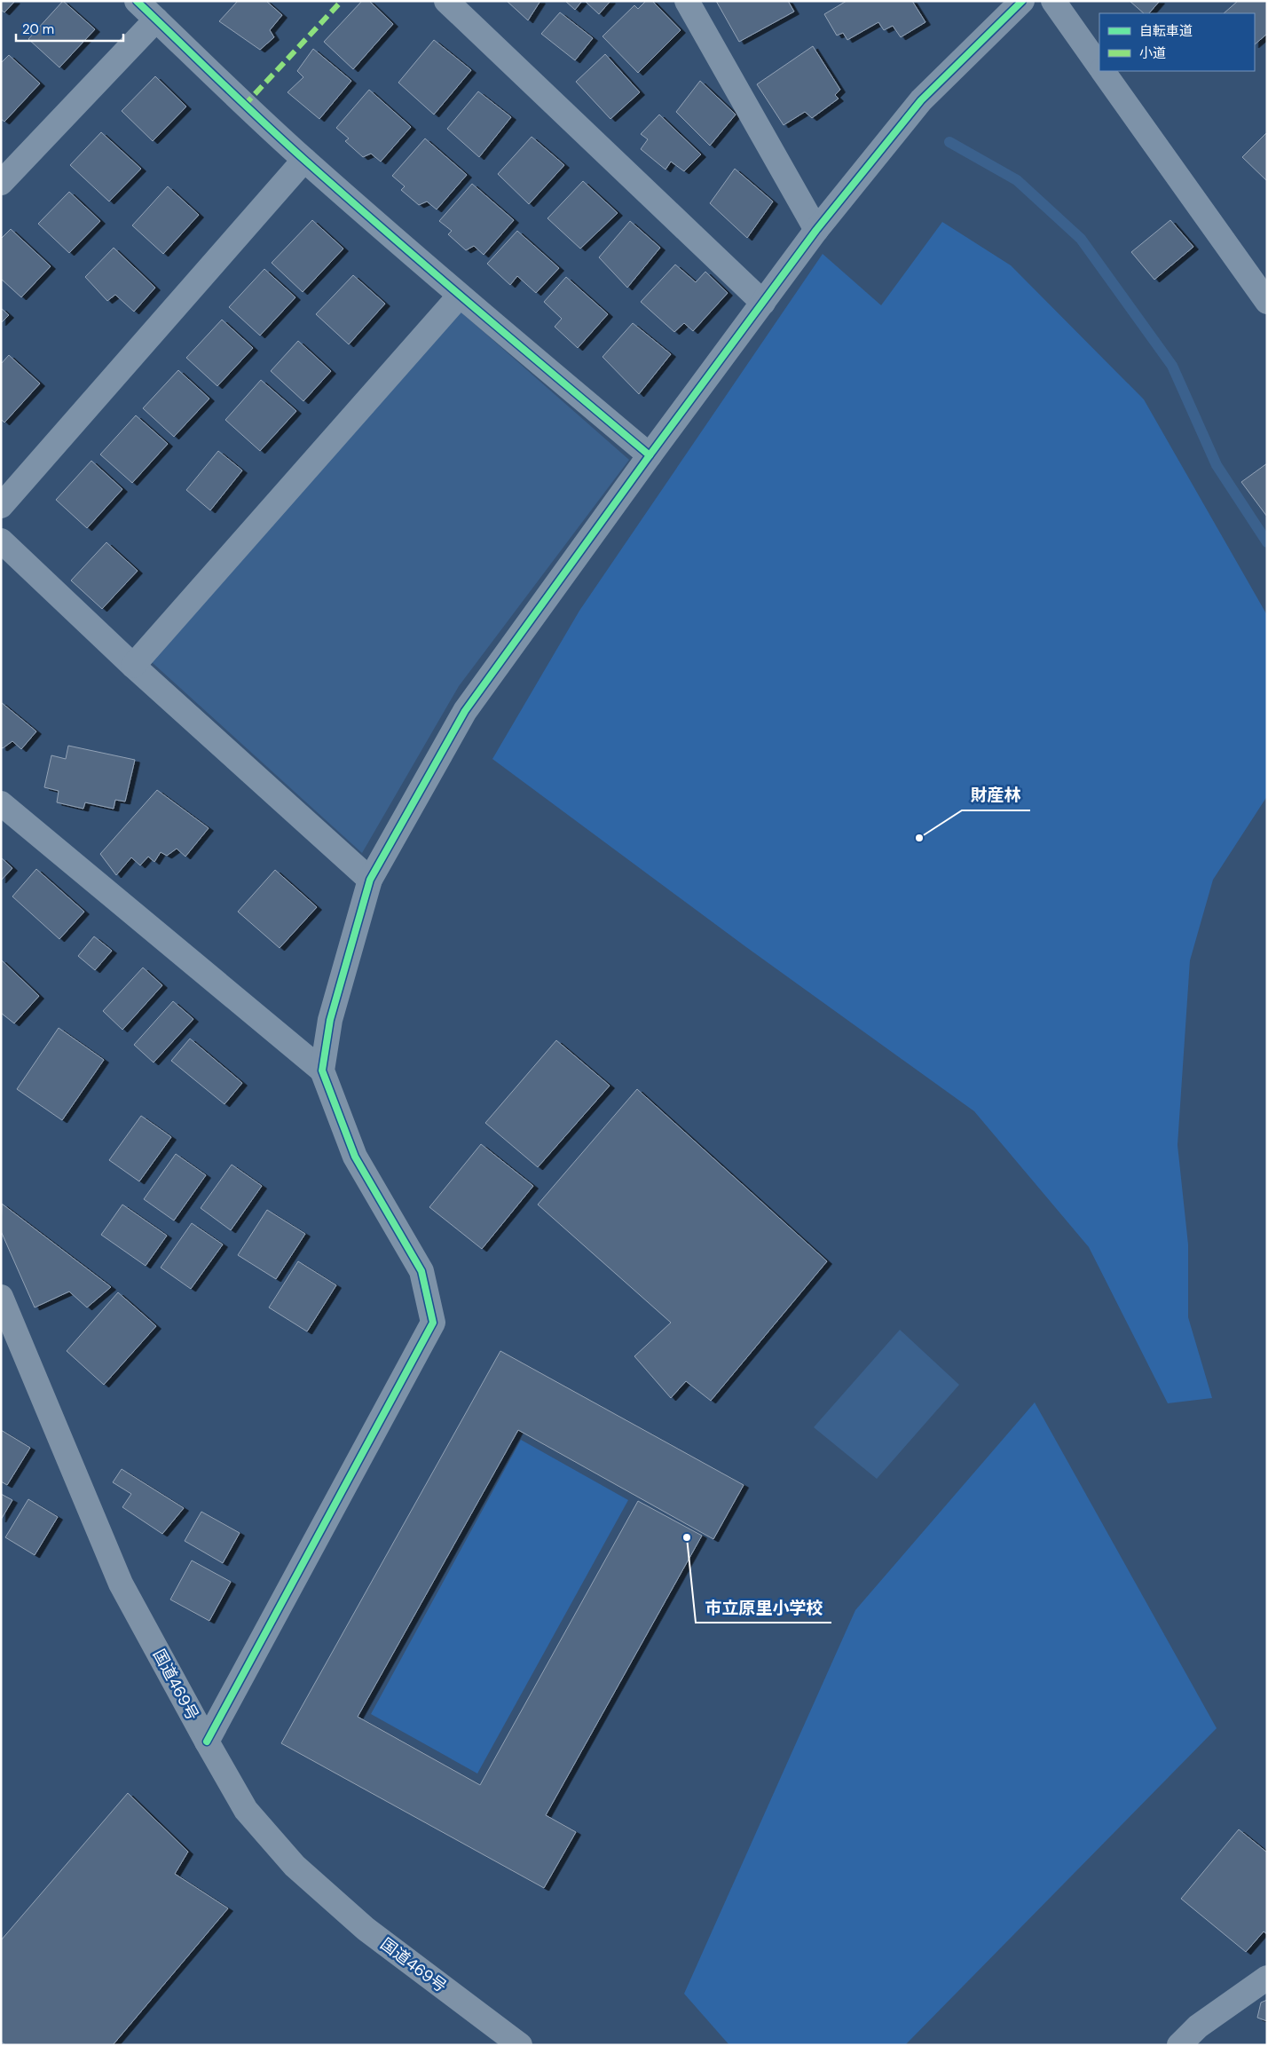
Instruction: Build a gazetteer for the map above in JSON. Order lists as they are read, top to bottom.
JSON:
{
  "streets": {
    "highway": ["国道469号"]
  },
  "places": ["財産林", "市立原里小学校"],
  "legend": ["自転車道", "小道"],
  "scale_bar": "20 m"
}
